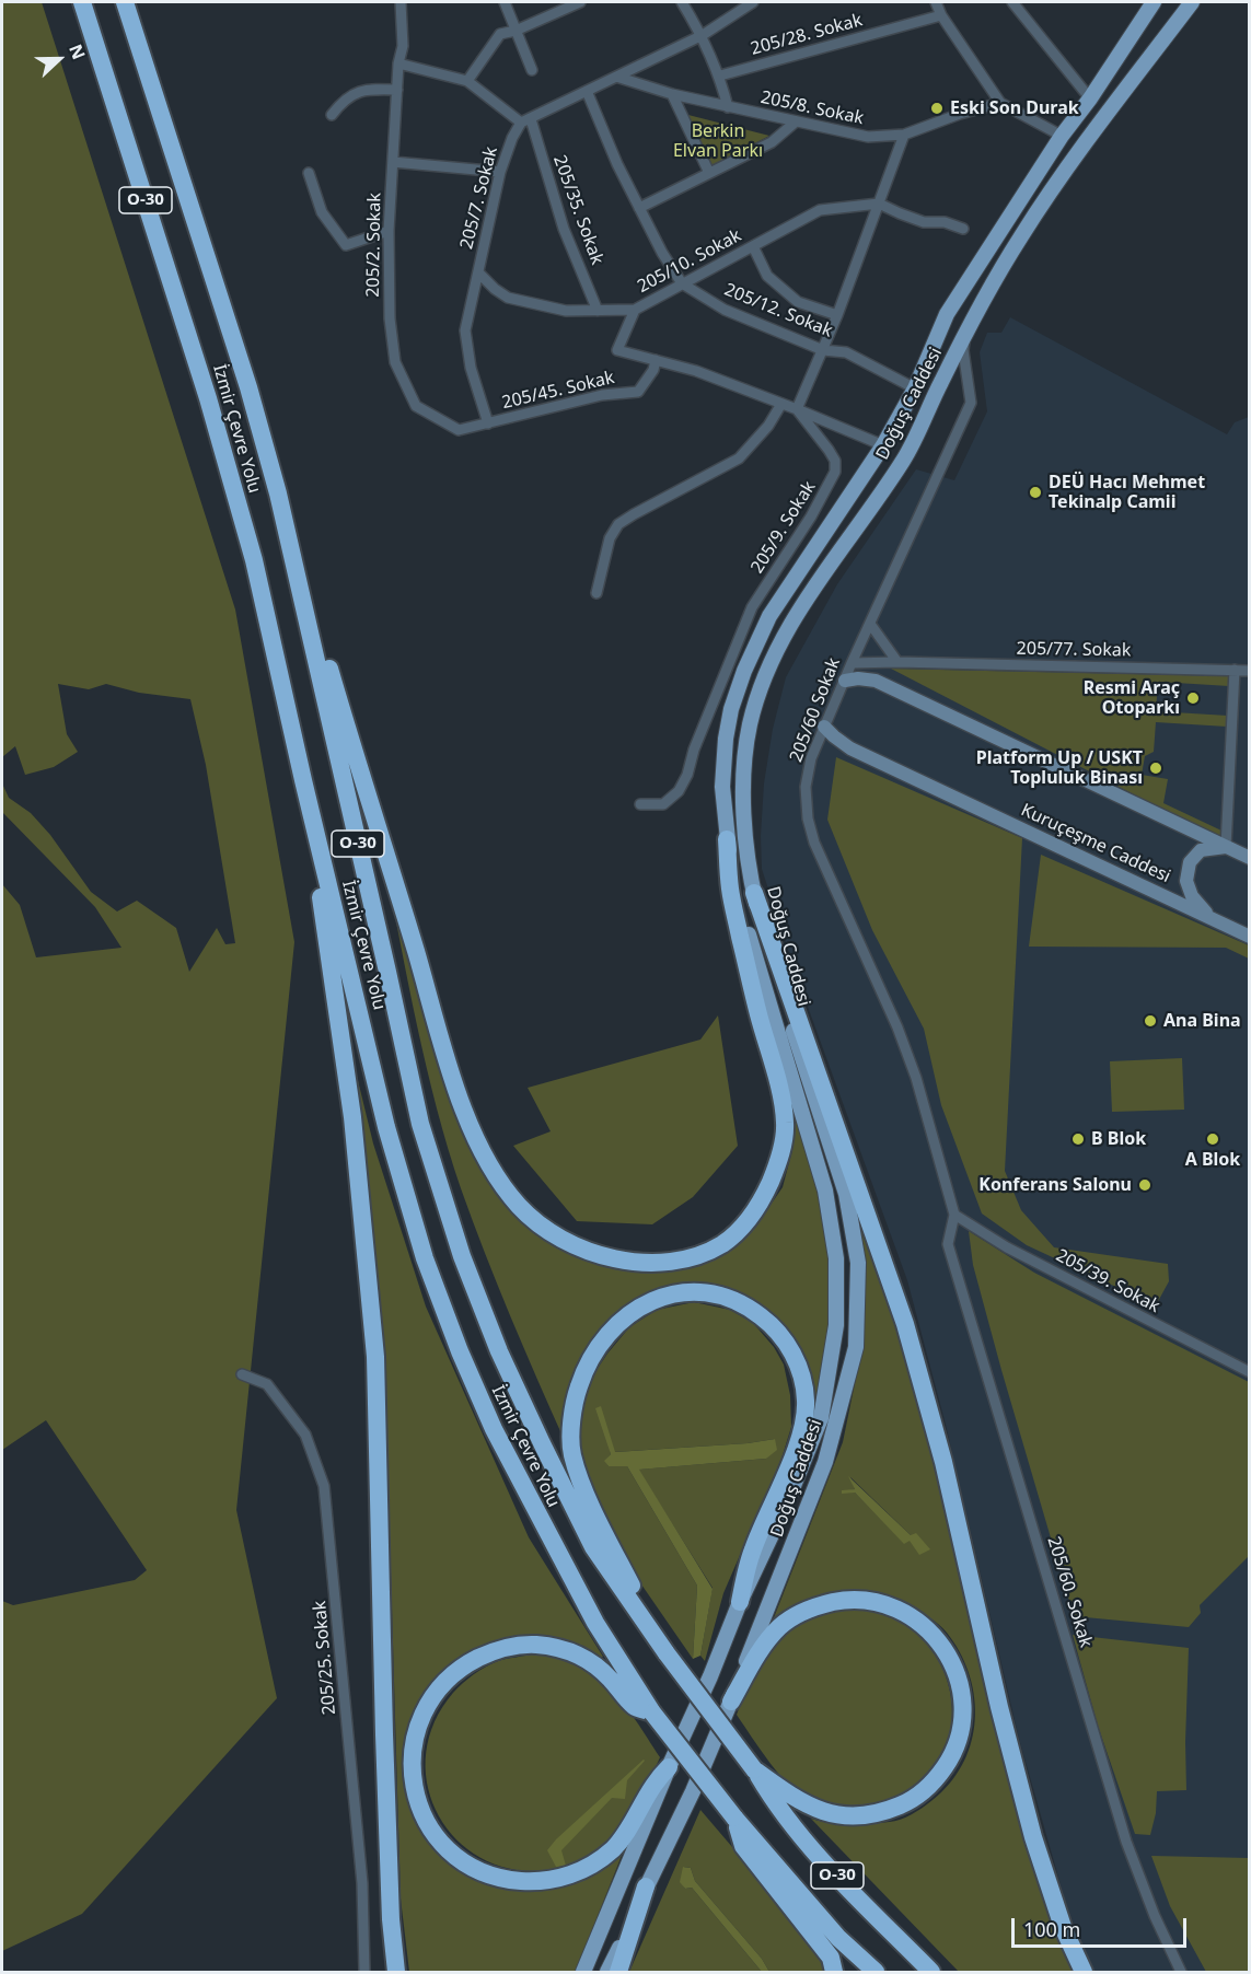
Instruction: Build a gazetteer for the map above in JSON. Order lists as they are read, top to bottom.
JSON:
{
  "streets": {
    "highway": ["O-30", "İzmir Çevre Yolu"],
    "main road": ["Doğuş Caddesi"],
    "street": [
      "205/28. Sokak",
      "205/8. Sokak",
      "205/7. Sokak",
      "205/35. Sokak",
      "205/2. Sokak",
      "205/10. Sokak",
      "205/12. Sokak",
      "205/45. Sokak",
      "205/9. Sokak",
      "205/77. Sokak",
      "205/60 Sokak",
      "Kuruçeşme Caddesi",
      "205/39. Sokak",
      "205/60. Sokak",
      "205/25. Sokak"
    ]
  },
  "crossings": [
    ["205/7. Sokak", "205/35. Sokak"],
    ["205/7. Sokak", "205/2. Sokak"],
    ["205/7. Sokak", "205/10. Sokak"],
    ["205/7. Sokak", "205/45. Sokak"],
    ["O-30", "İzmir Çevre Yolu"],
    ["205/35. Sokak", "205/10. Sokak"],
    ["205/2. Sokak", "205/45. Sokak"],
    ["205/10. Sokak", "205/12. Sokak"],
    ["205/12. Sokak", "Doğuş Caddesi"],
    ["Doğuş Caddesi", "205/60 Sokak"],
    ["205/77. Sokak", "205/60 Sokak"],
    ["205/60 Sokak", "Kuruçeşme Caddesi"],
    ["205/60 Sokak", "205/39. Sokak"],
    ["205/60 Sokak", "205/60. Sokak"],
    ["205/39. Sokak", "205/60. Sokak"]
  ],
  "parks": ["Berkin Elvan Parkı"],
  "places": [
    "Eski Son Durak",
    "DEÜ Hacı Mehmet Tekinalp Camii",
    "Resmi Araç Otoparkı",
    "Platform Up / USKT Topluluk Binası",
    "Ana Bina",
    "B Blok",
    "A Blok",
    "Konferans Salonu"
  ],
  "scale_bar": "100 m",
  "north": "right"
}
